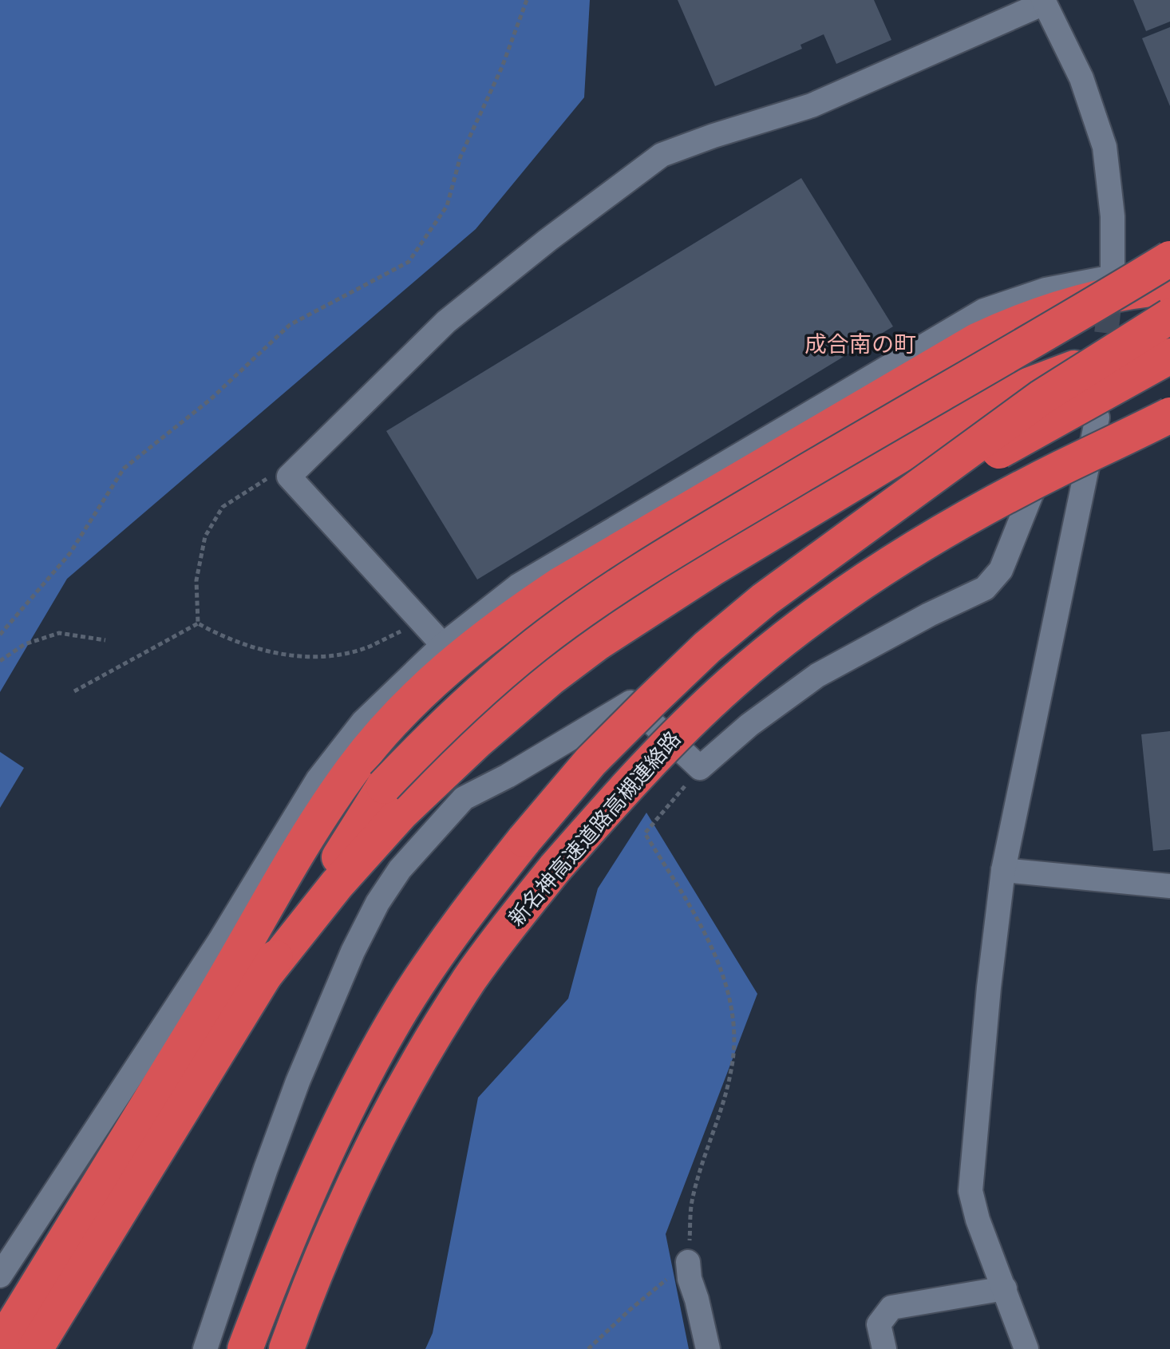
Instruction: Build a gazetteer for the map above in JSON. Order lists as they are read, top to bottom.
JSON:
{
  "streets": {
    "highway": ["新名神高速道路高槻連絡路"]
  },
  "districts": ["成合南の町"]
}
